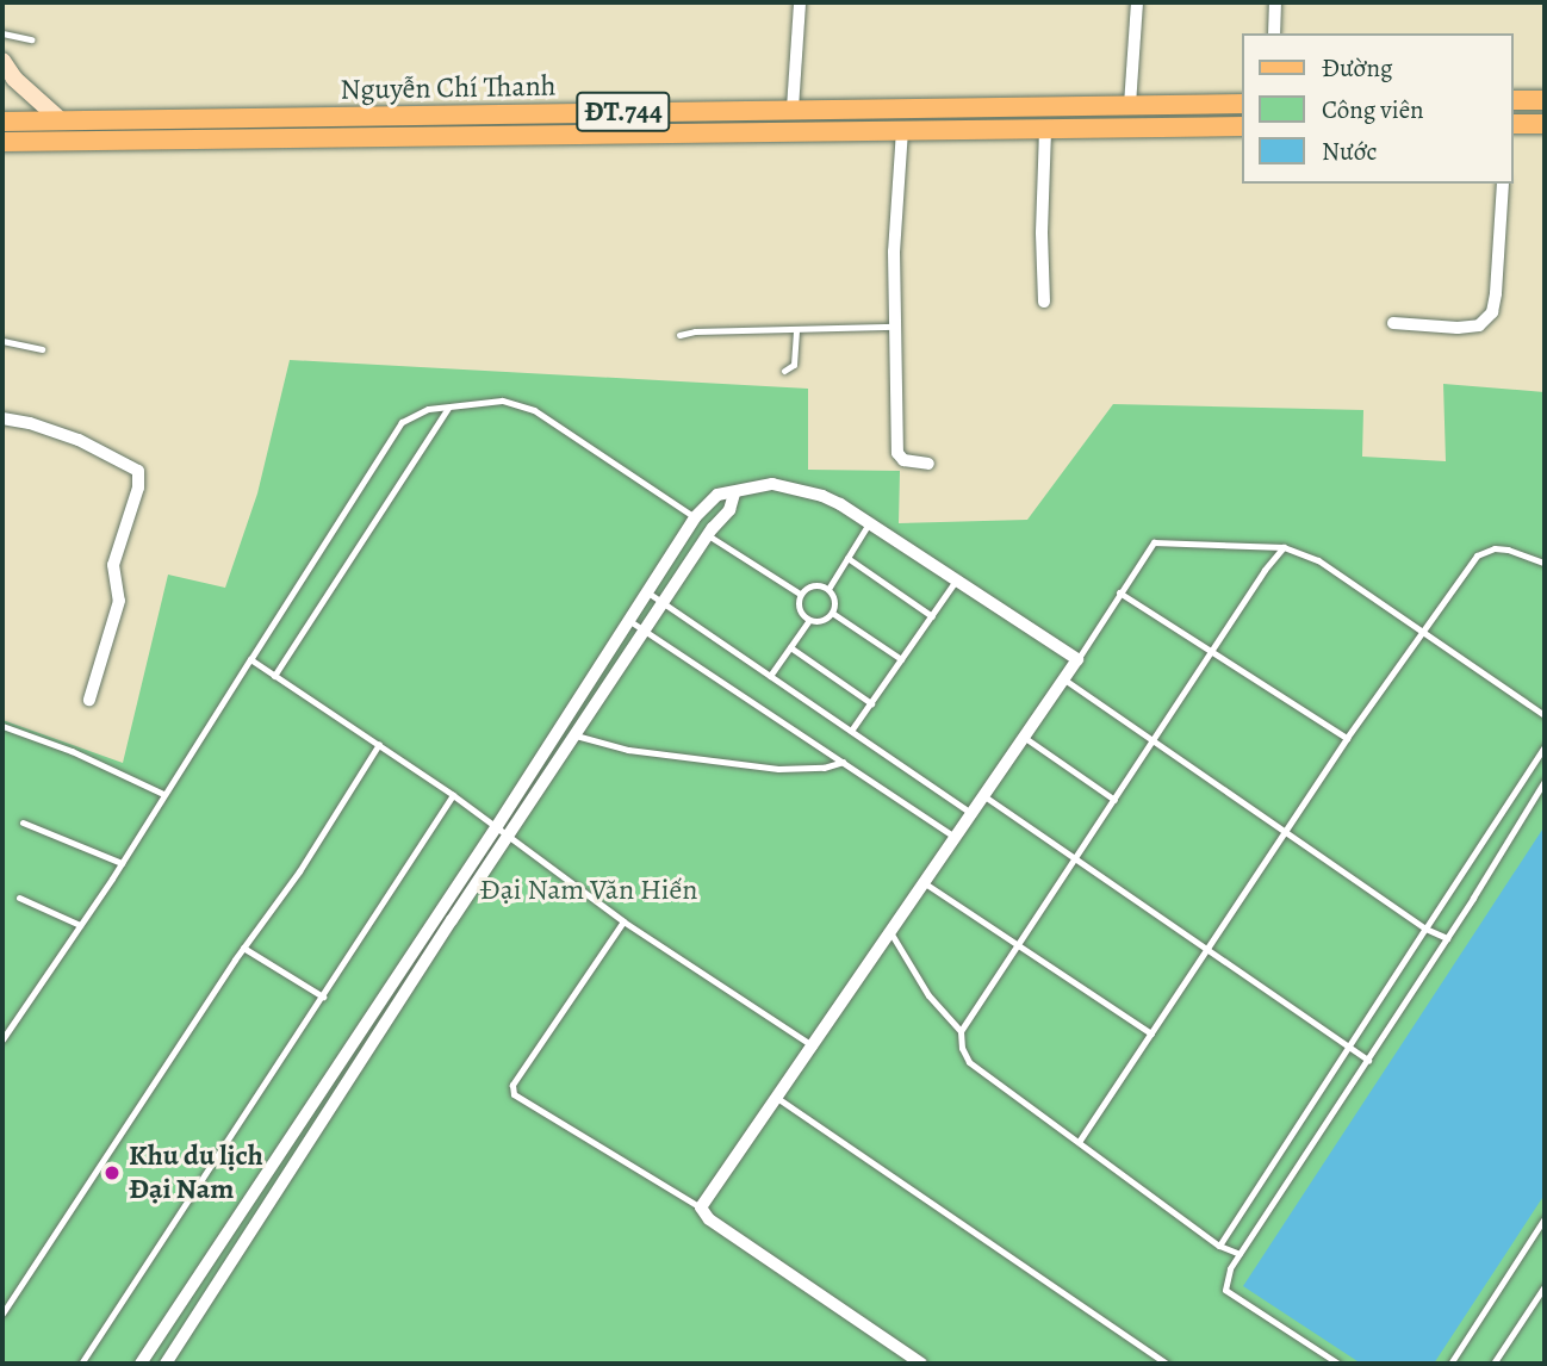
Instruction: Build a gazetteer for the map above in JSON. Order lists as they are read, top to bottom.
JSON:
{
  "streets": {
    "main road": ["Nguyễn Chí Thanh", "ĐT.744"]
  },
  "parks": ["Đại Nam Văn Hiến"],
  "places": ["Khu du lịch Đại Nam"],
  "legend": ["Đường", "Công viên", "Nước"]
}
